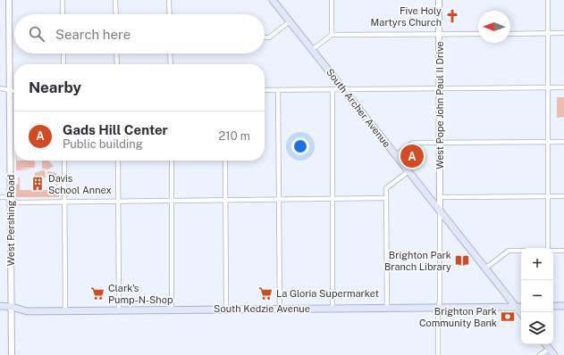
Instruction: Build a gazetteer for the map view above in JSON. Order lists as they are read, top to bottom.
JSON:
{
  "streets": {
    "main road": ["South Archer Avenue", "South Kedzie Avenue"],
    "street": ["West Pope John Paul II Drive", "West Pershing Road"]
  },
  "crossings": [
    ["West Pope John Paul II Drive", "South Archer Avenue"],
    ["South Archer Avenue", "South Kedzie Avenue"],
    ["West Pershing Road", "South Kedzie Avenue"]
  ],
  "places": {
    "church": ["Five Holy Martyrs Church"],
    "building": ["Davis School Annex"],
    "library": ["Brighton Park Branch Library"],
    "supermarket": ["Clark's Pump-N-Shop", "La Gloria Supermarket"],
    "bank": ["Brighton Park Community Bank"]
  },
  "north": "left",
  "page": {
    "search": "Search here",
    "heading": "Nearby",
    "list": [
      {
        "mark": "A",
        "name": "Gads Hill Center",
        "note": "Public building",
        "value": "210 m"
      }
    ],
    "pins": "A",
    "map_buttons": ["+", "−"]
  }
}
